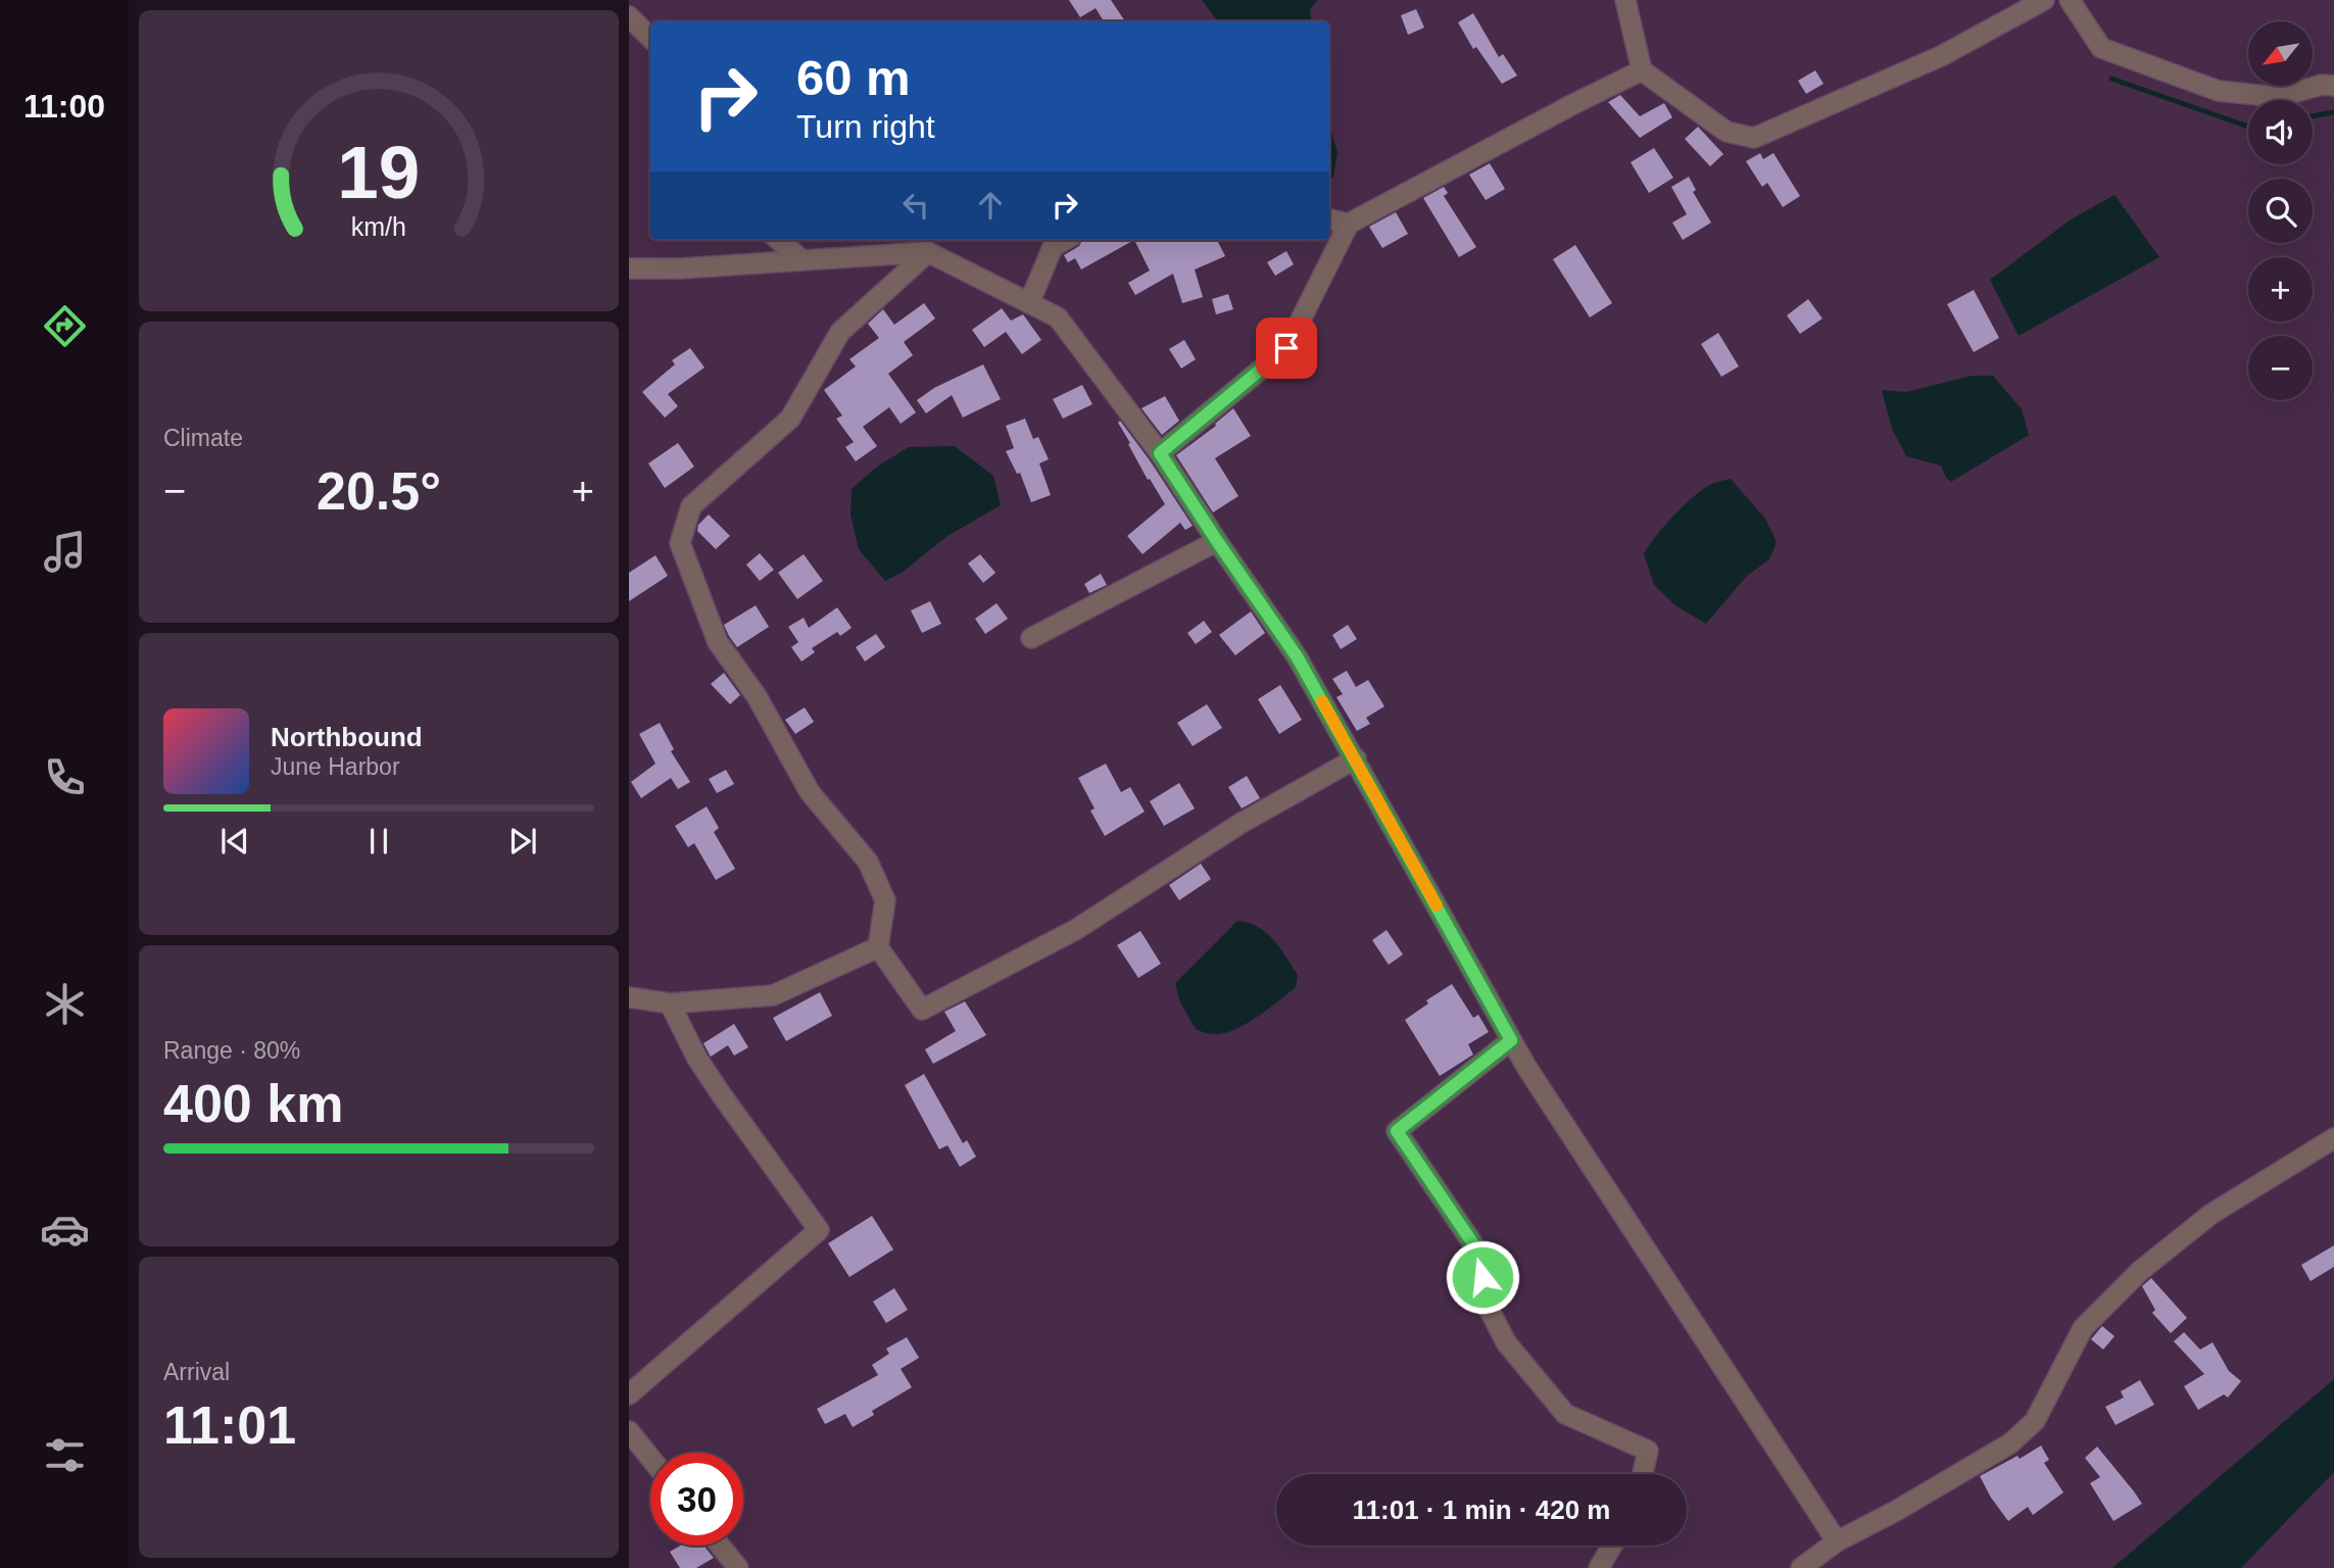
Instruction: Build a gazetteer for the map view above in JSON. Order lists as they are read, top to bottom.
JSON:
{
  "north": "bottom left",
  "page": {
    "tabs": "11:00",
    "map_buttons": ["+", "−"],
    "turn": ["60 m", "Turn right"],
    "tile": [
      "Climate",
      ["Range · 80%", "400 km"],
      ["Arrival", "11:01"]
    ],
    "heat": ["−", "20.5°", "+"],
    "song": ["Northbound", "June Harbor"],
    "limit": "30",
    "trip": "11:01 · 1 min · 420 m",
    "gauge": ["19", "km/h"]
  }
}
